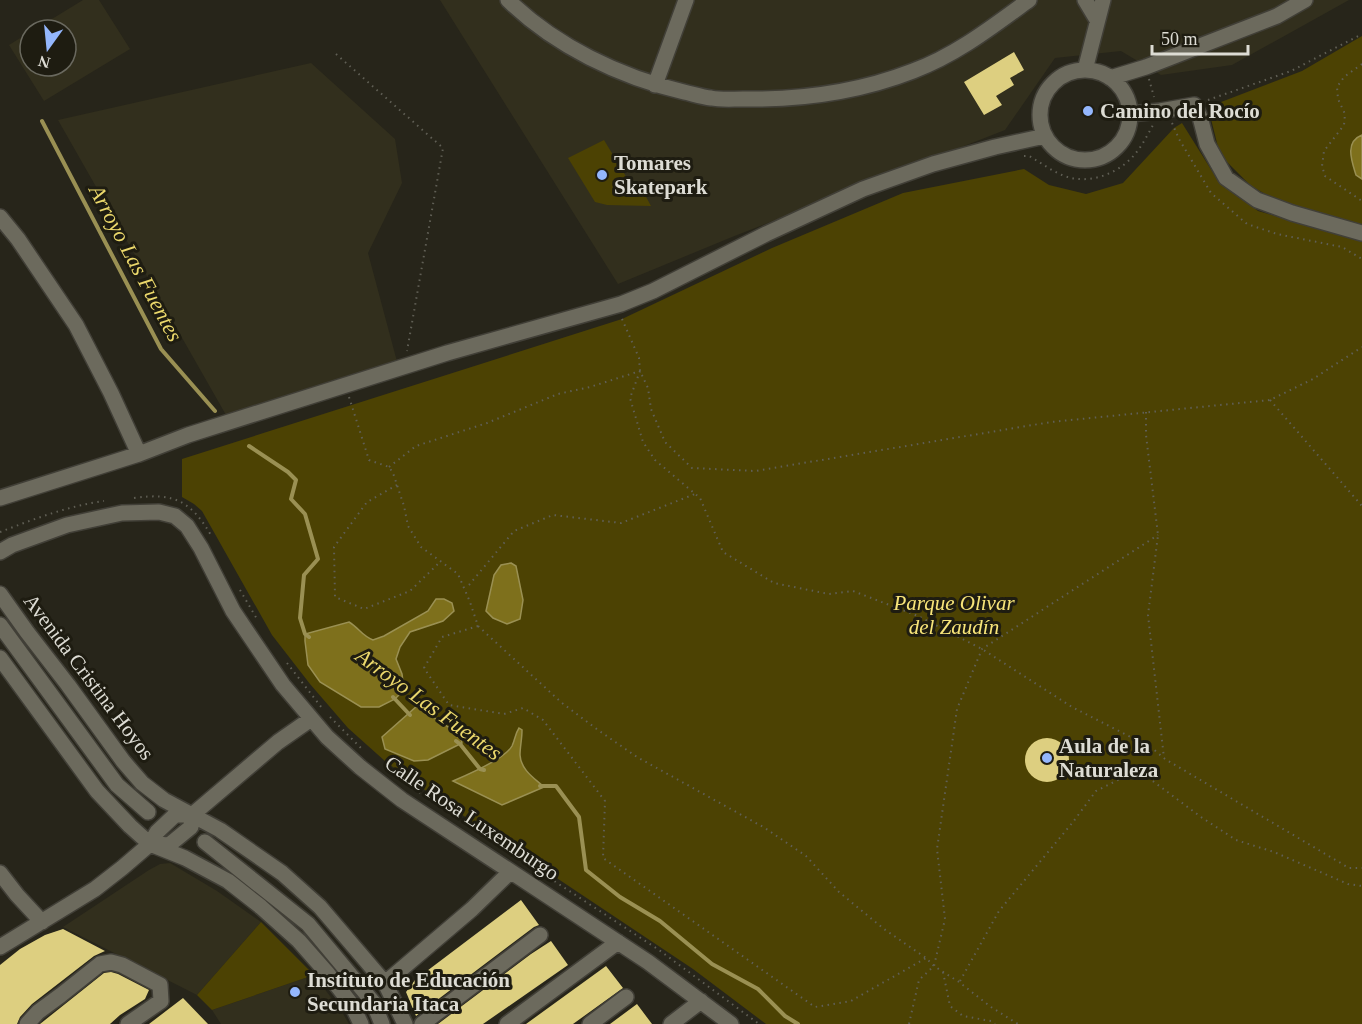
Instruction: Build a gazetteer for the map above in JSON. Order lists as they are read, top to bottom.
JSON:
{
  "streets": {
    "street": ["Avenida Cristina Hoyos", "Calle Rosa Luxemburgo"]
  },
  "water": ["Arroyo Las Fuentes"],
  "parks": ["Parque Olivar del Zaudín"],
  "places": [
    "Camino del Rocío",
    "Tomares Skatepark",
    "Aula de la Naturaleza",
    "Instituto de Educación Secundaria Itaca"
  ],
  "scale_bar": "50 m",
  "north": "bottom"
}
